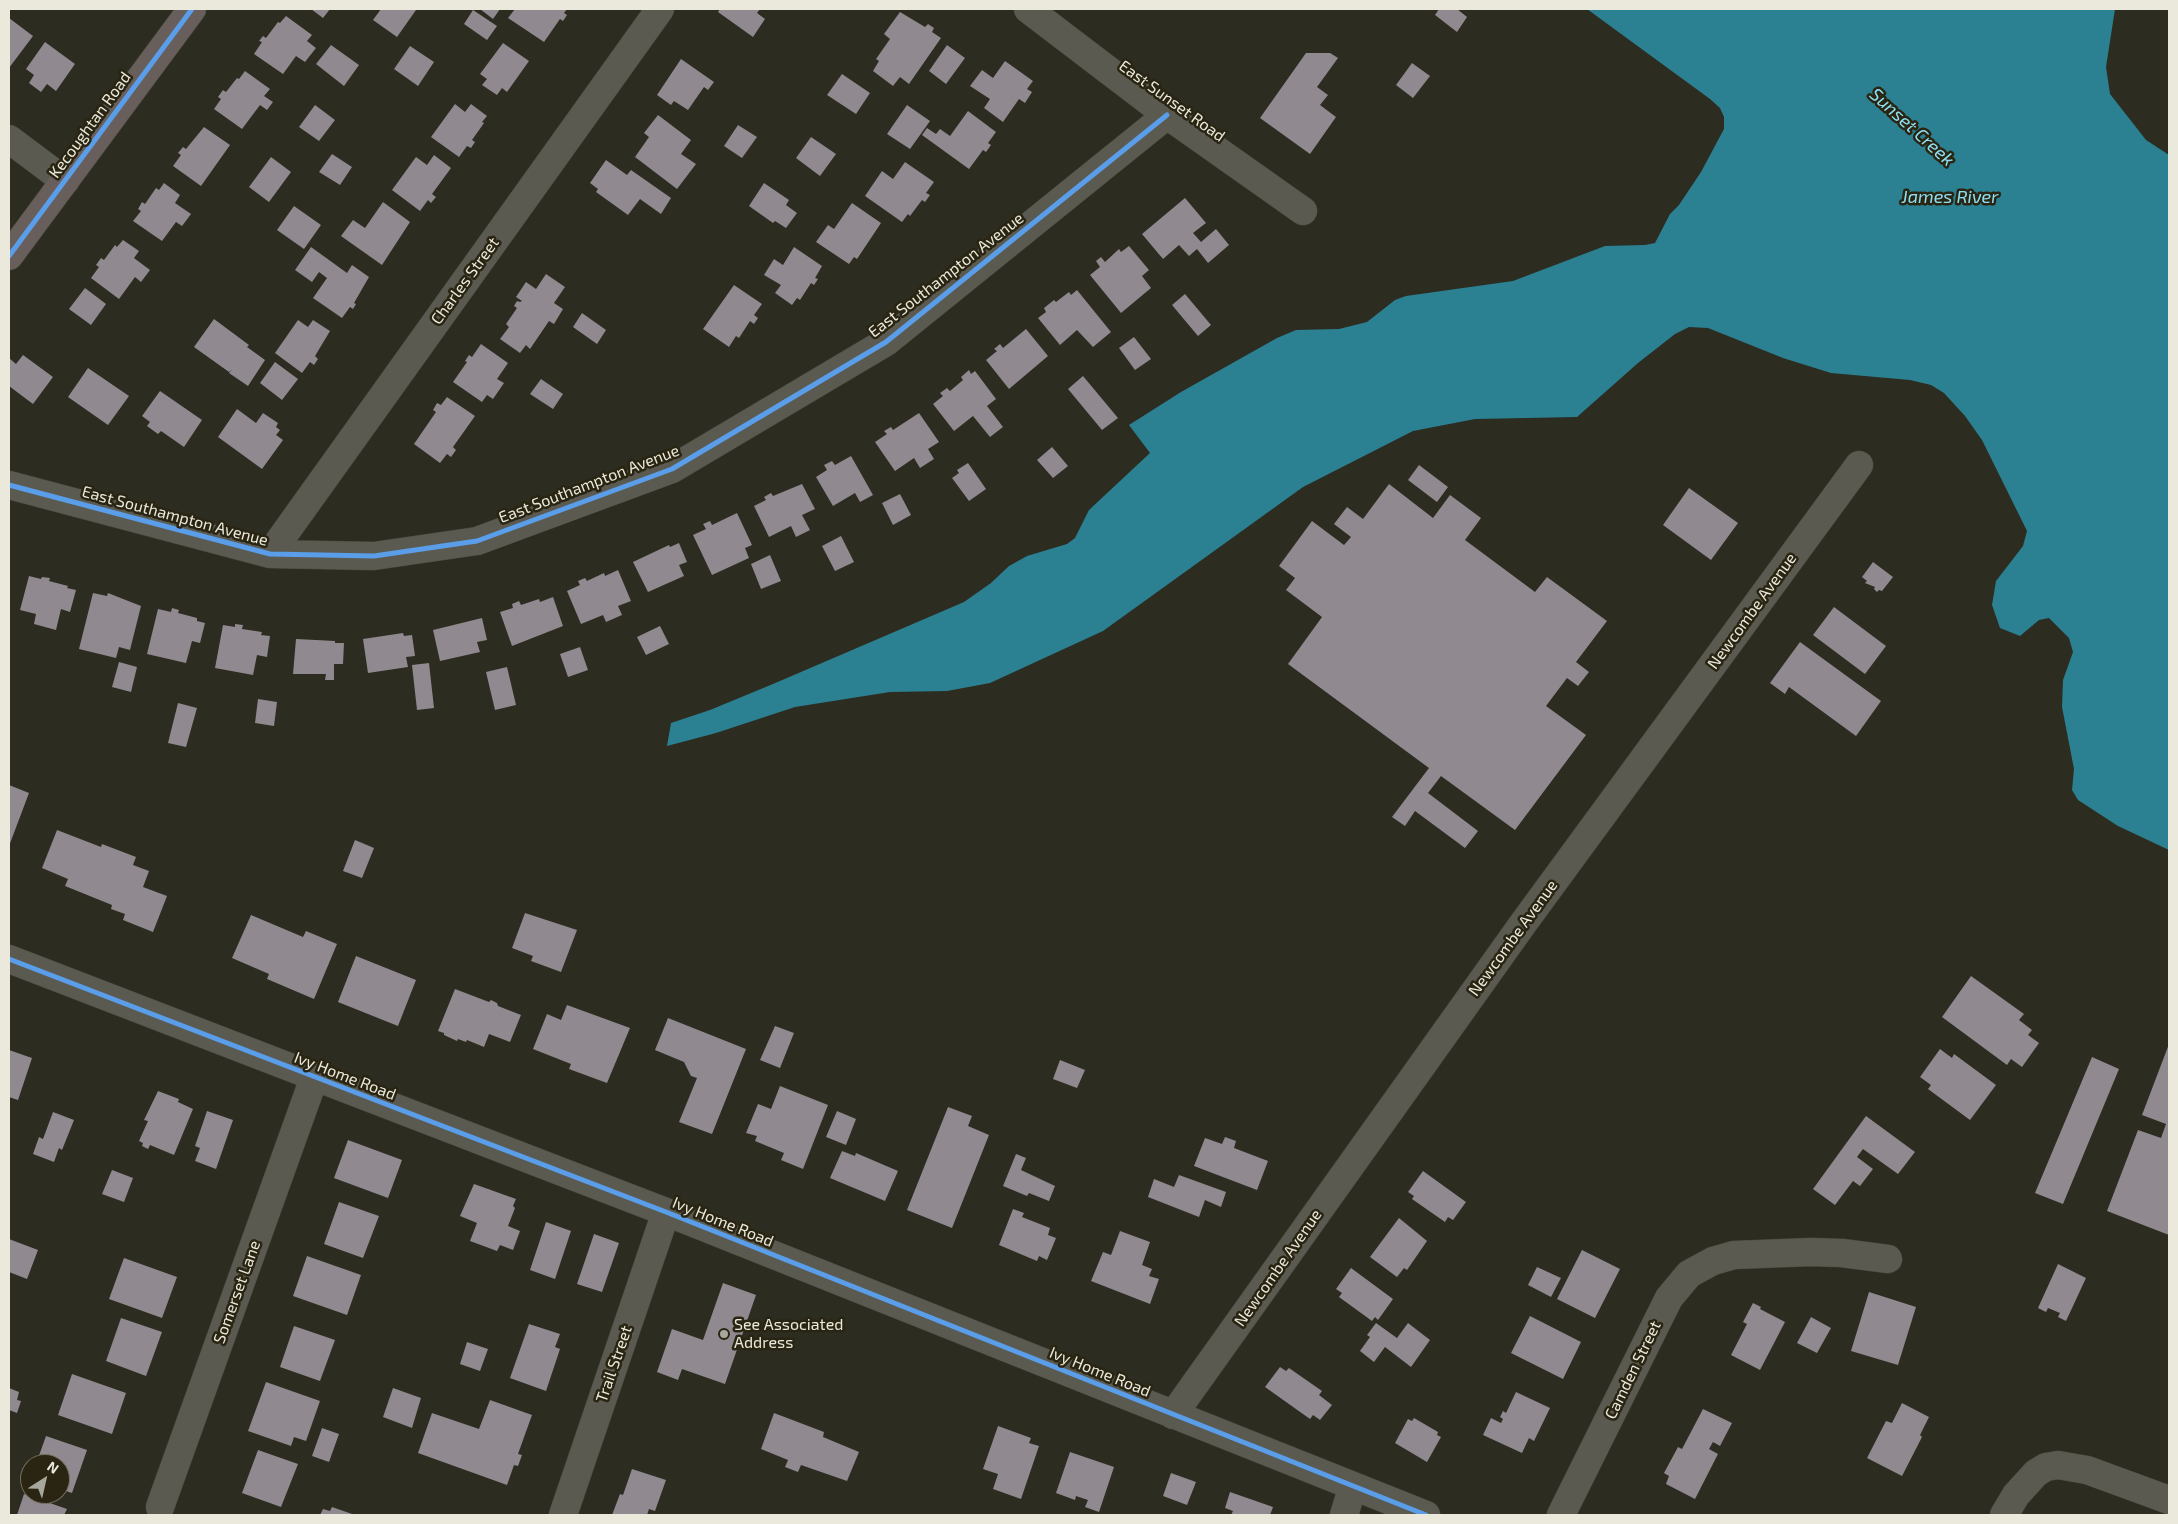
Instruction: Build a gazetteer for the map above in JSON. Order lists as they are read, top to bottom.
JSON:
{
  "streets": {
    "main road": ["Kecoughtan Road"],
    "street": [
      "East Sunset Road",
      "East Southampton Avenue",
      "Charles Street",
      "Newcombe Avenue",
      "Ivy Home Road",
      "Somerset Lane",
      "Trail Street",
      "Camden Street"
    ]
  },
  "crossings": [
    ["East Sunset Road", "East Southampton Avenue"],
    ["East Southampton Avenue", "Charles Street"],
    ["Newcombe Avenue", "Ivy Home Road"],
    ["Ivy Home Road", "Somerset Lane"],
    ["Ivy Home Road", "Trail Street"]
  ],
  "water": ["Sunset Creek", "James River"],
  "places": ["See Associated Address"],
  "north": "top right"
}
